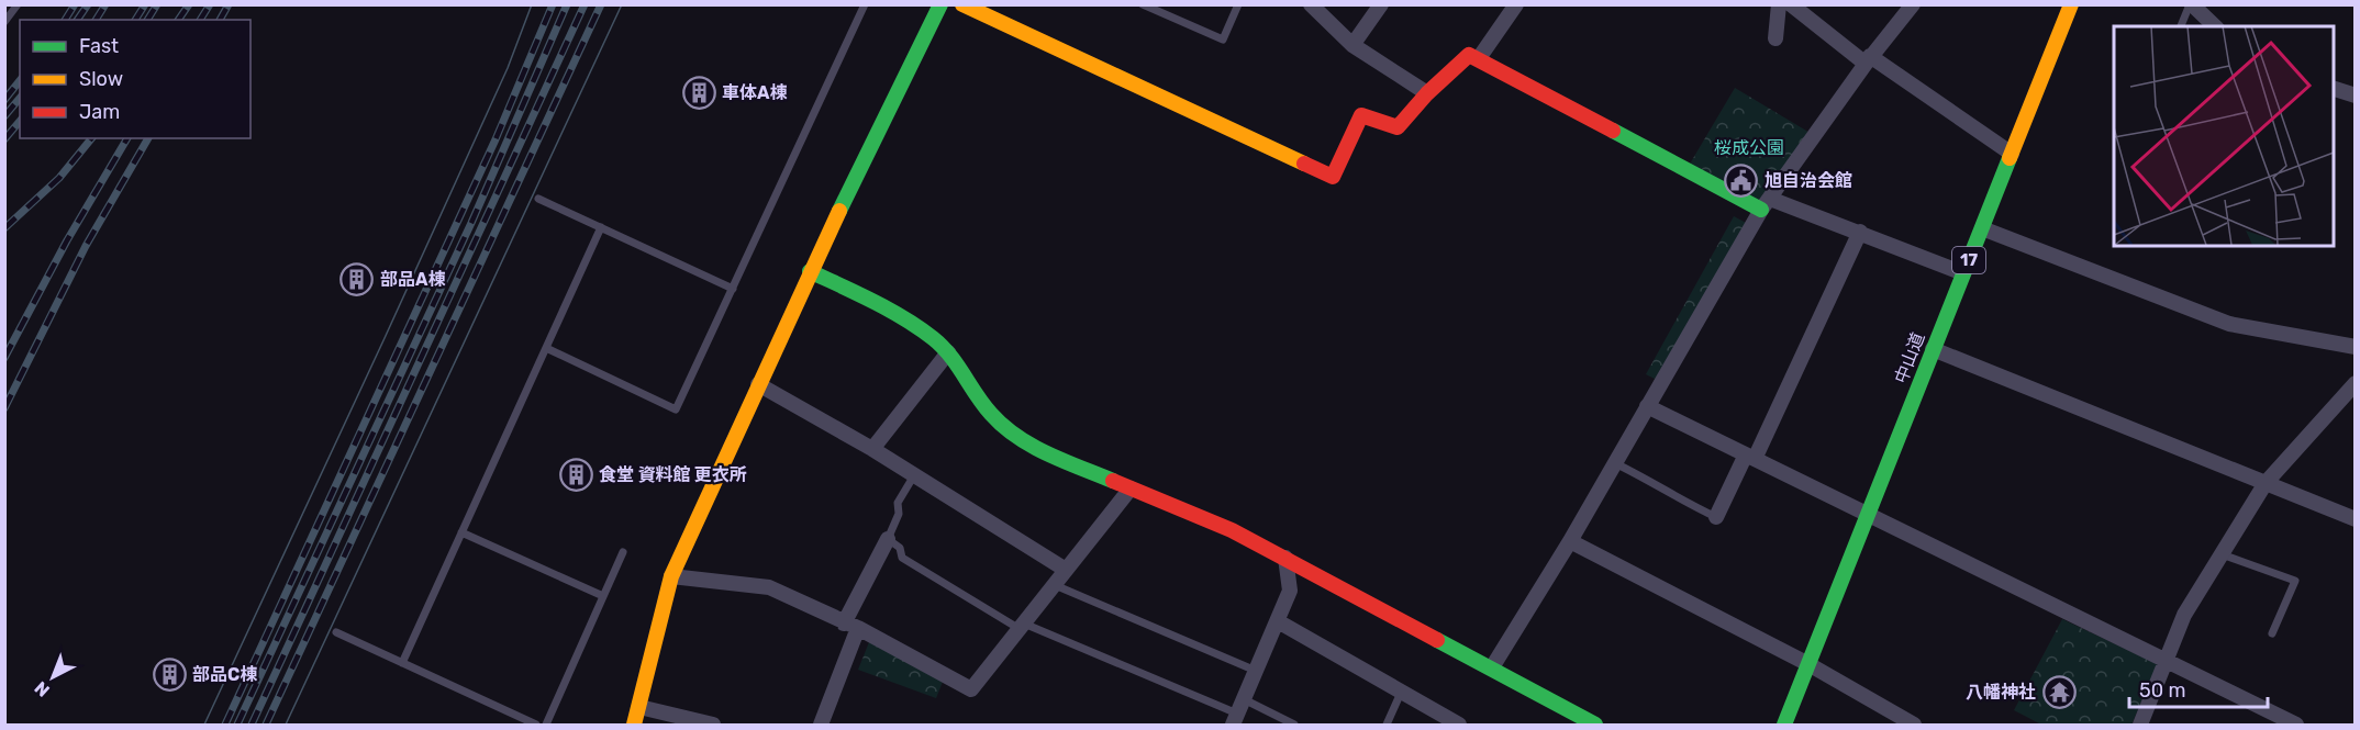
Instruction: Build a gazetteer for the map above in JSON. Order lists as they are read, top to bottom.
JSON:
{
  "streets": {
    "main road": ["17", "中山道"]
  },
  "parks": ["桜成公園"],
  "places": {
    "building": [
      "車体A棟",
      "部品A棟",
      "食堂 資料館 更衣所",
      "部品C棟"
    ],
    "public building": ["旭自治会館"],
    "temple": ["八幡神社"]
  },
  "legend": ["Fast", "Slow", "Jam"],
  "scale_bar": "50 m",
  "north": "bottom left"
}
